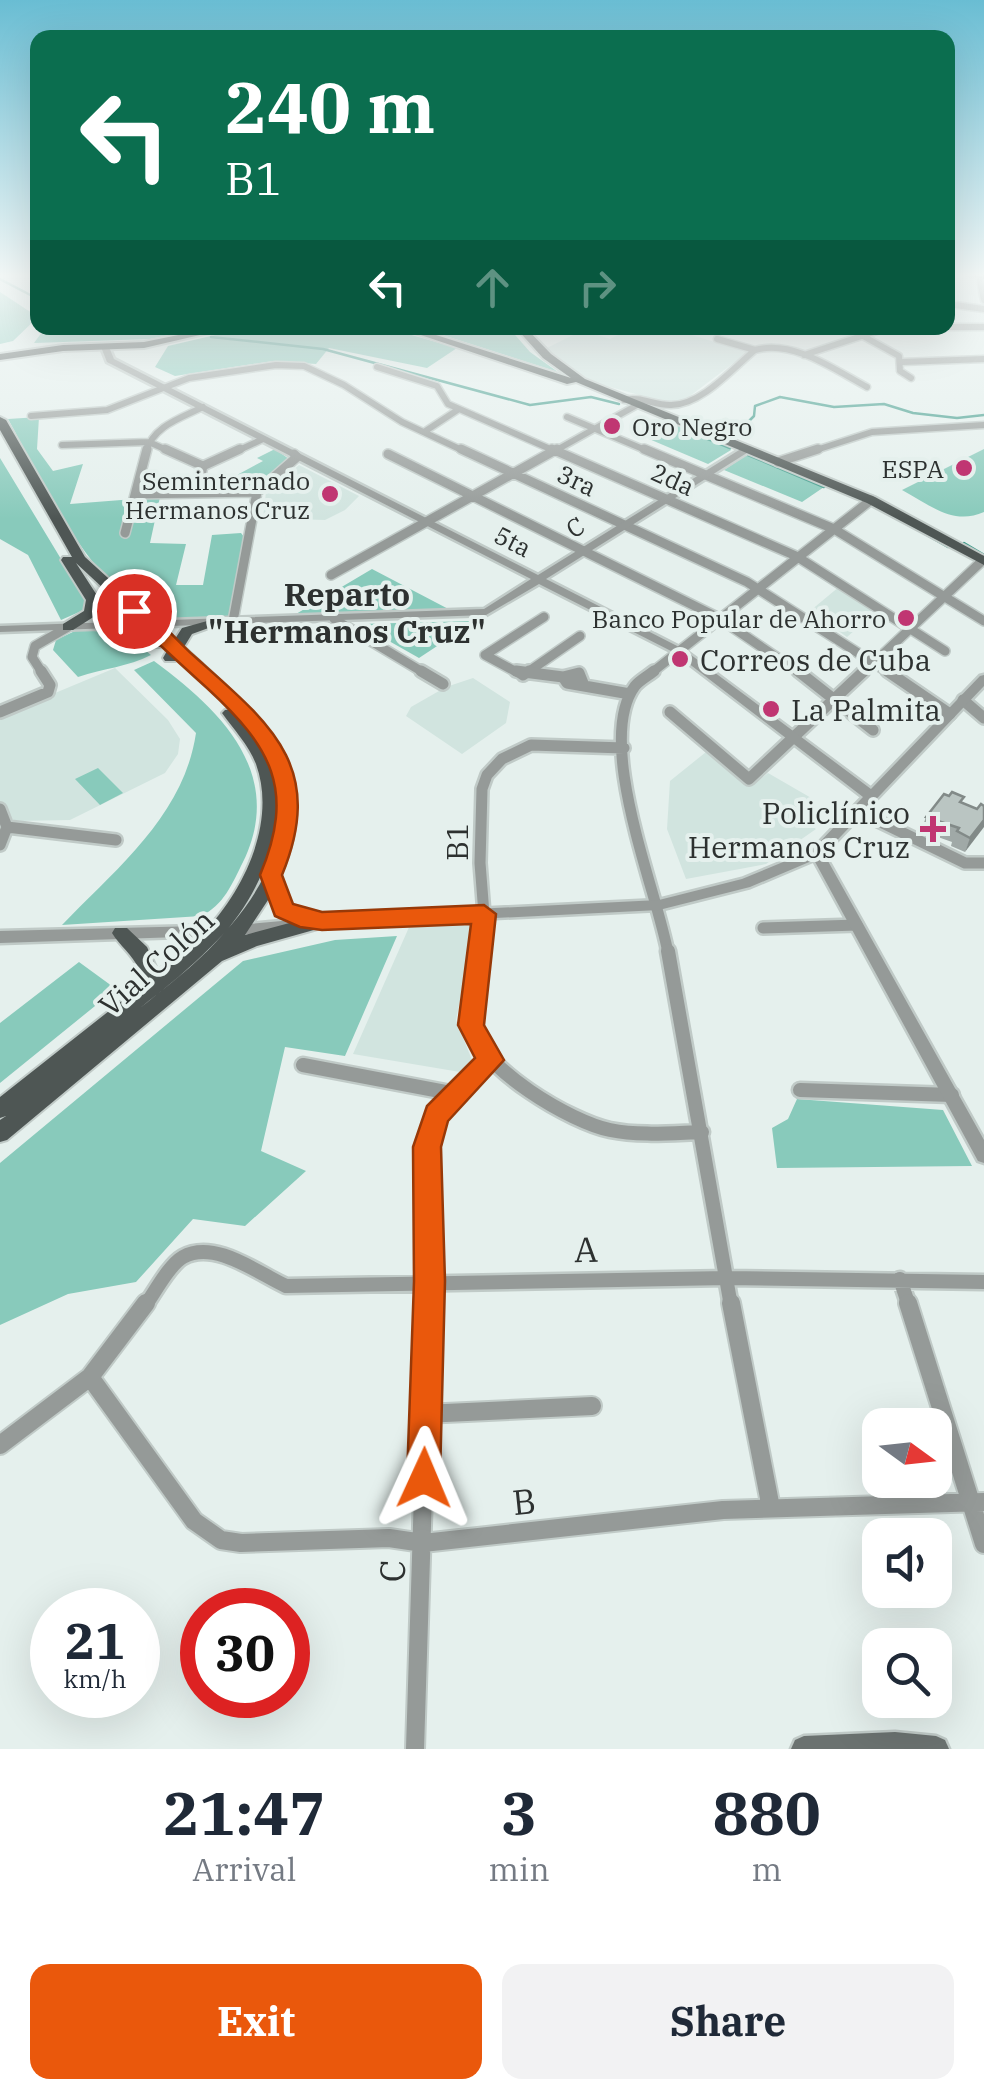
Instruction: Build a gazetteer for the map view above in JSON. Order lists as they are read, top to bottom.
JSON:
{
  "streets": {
    "main road": ["Vial Colón"],
    "street": [
      "2da",
      "3ra",
      "C",
      "5ta",
      "B1",
      "A",
      "B"
    ]
  },
  "crossings": [
    ["2da", "C"],
    ["3ra", "C"],
    ["3ra", "5ta"],
    ["C", "5ta"],
    ["C", "B1"],
    ["C", "A"],
    ["C", "B"],
    ["A", "B"]
  ],
  "districts": ["Reparto \"Hermanos Cruz\""],
  "places": {
    "other": [
      "Oro Negro",
      "ESPA",
      "Seminternado Hermanos Cruz",
      "Banco Popular de Ahorro",
      "Correos de Cuba",
      "La Palmita"
    ],
    "health": ["Policlínico Hermanos Cruz"]
  },
  "north": "right",
  "page": {
    "turn": ["240 m", "B1"],
    "speed": "21 km/h",
    "limit": "30",
    "eta": [
      "21:47",
      "Arrival",
      "3",
      "min",
      "880",
      "m"
    ],
    "buttons": ["Exit", "Share"]
  }
}
